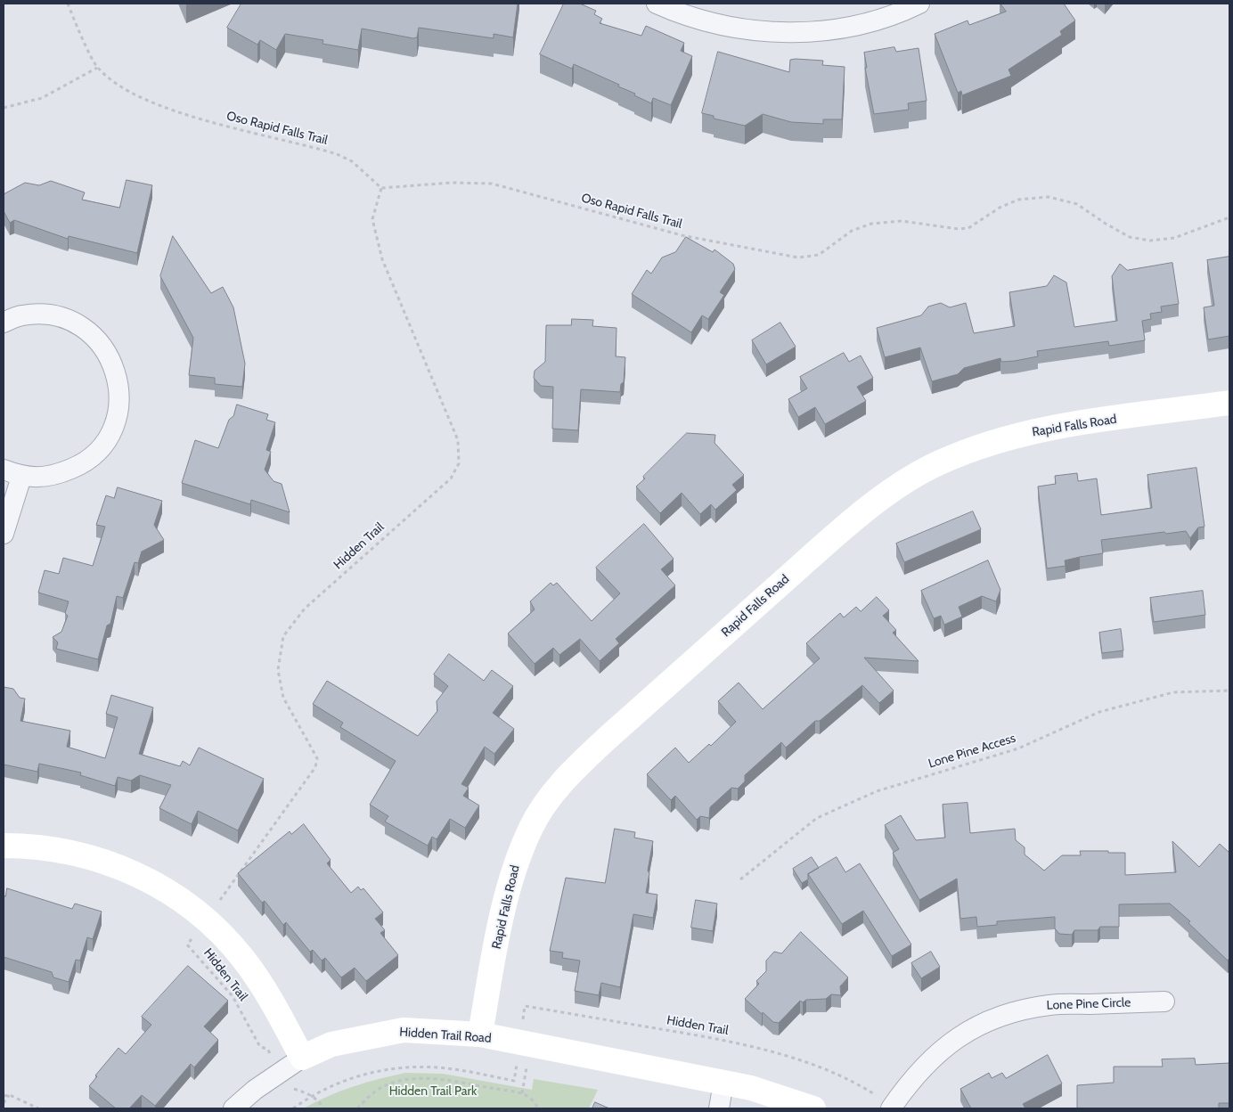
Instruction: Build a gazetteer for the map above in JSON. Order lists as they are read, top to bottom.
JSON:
{
  "streets": {
    "street": ["Rapid Falls Road", "Lone Pine Circle", "Hidden Trail Road"],
    "path": ["Oso Rapid Falls Trail", "Hidden Trail", "Lone Pine Access"]
  },
  "crossings": [
    ["Oso Rapid Falls Trail", "Hidden Trail"],
    ["Rapid Falls Road", "Hidden Trail Road"]
  ],
  "parks": ["Hidden Trail Park"]
}
